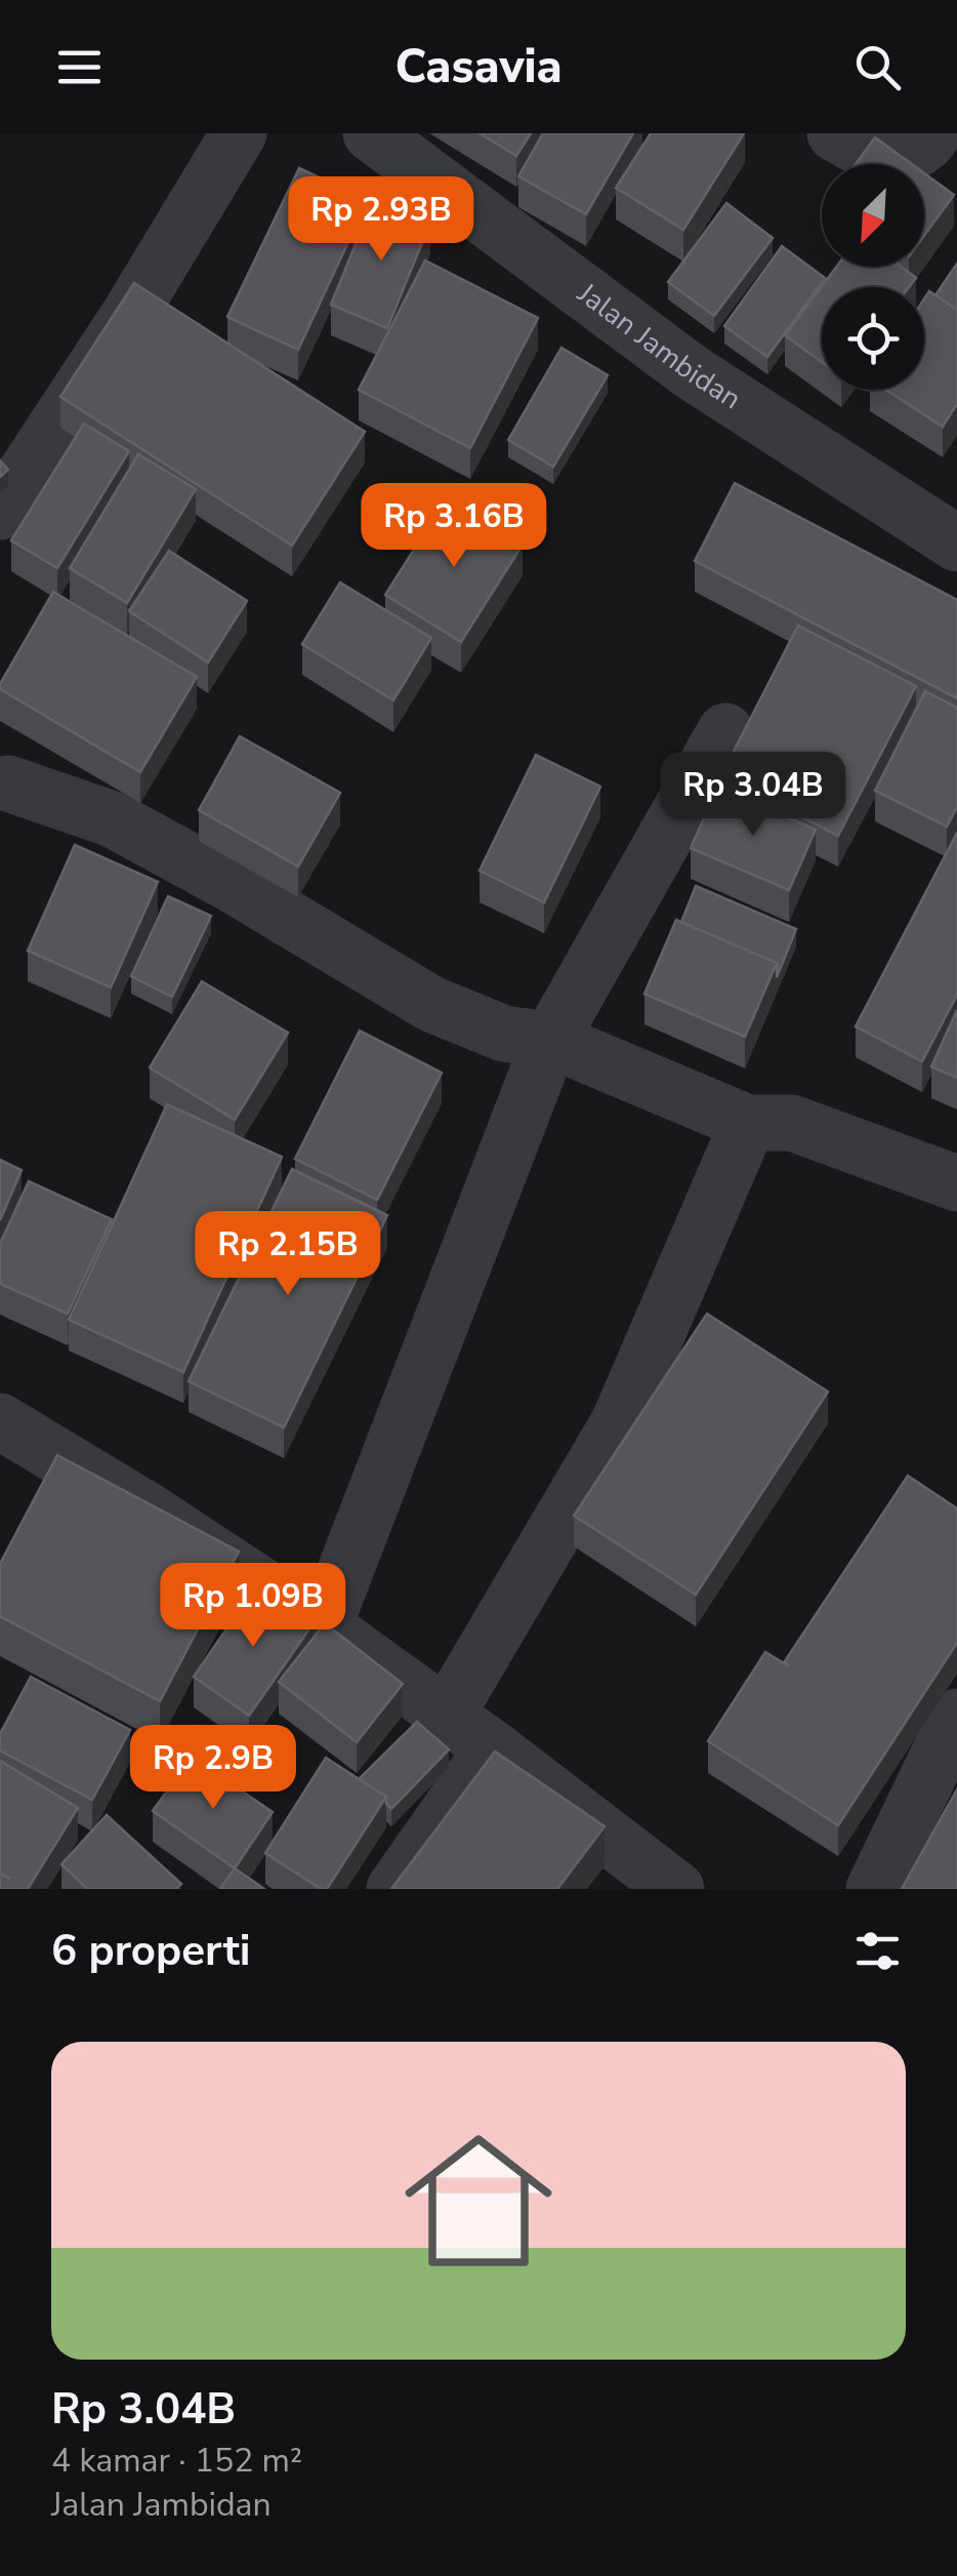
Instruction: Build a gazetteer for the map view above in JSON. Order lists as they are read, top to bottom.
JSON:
{
  "streets": {
    "street": ["Jalan Jambidan"]
  },
  "north": "bottom left",
  "page": {
    "header": "Casavia",
    "price": [
      "Rp 2.93B",
      "Rp 3.16B",
      "Rp 3.04B",
      "Rp 2.15B",
      "Rp 1.09B",
      "Rp 2.9B"
    ],
    "heading": "6 properti",
    "list": [
      {
        "name": "Rp 3.04B",
        "note": "4 kamar · 152 m² · Jalan Jambidan"
      }
    ]
  }
}
